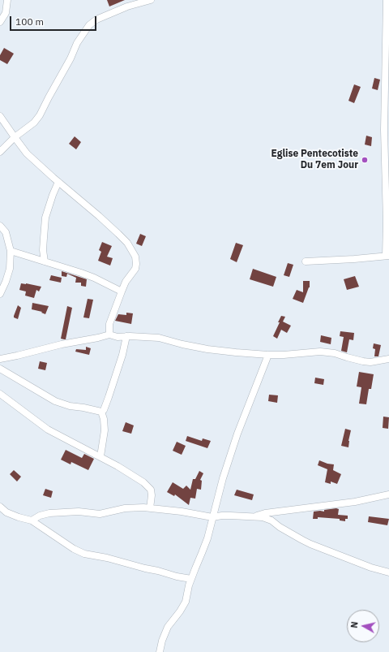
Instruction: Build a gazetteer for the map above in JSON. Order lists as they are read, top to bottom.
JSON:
{
  "places": ["Eglise Pentecotiste Du 7em Jour"],
  "scale_bar": "100 m",
  "north": "left"
}
